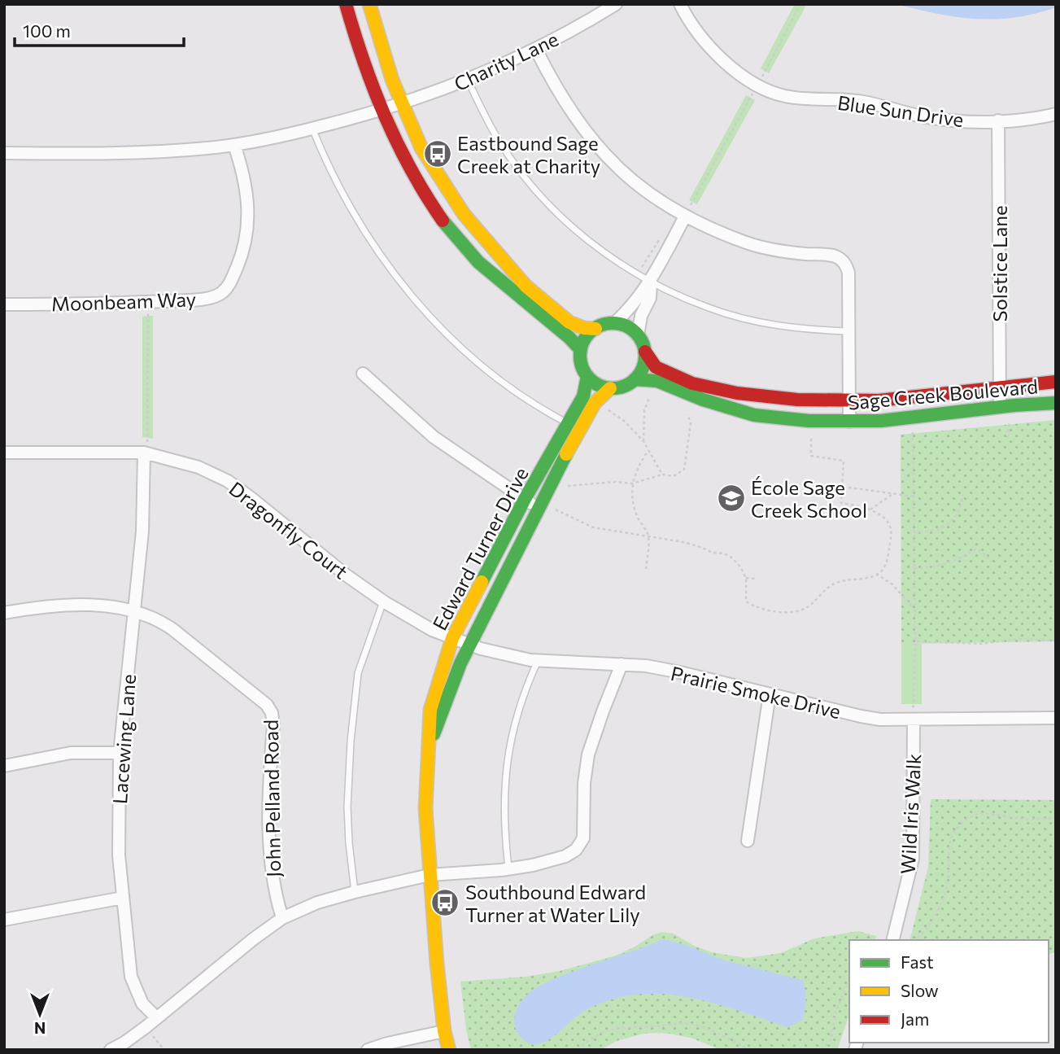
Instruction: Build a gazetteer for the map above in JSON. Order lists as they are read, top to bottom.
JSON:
{
  "streets": {
    "street": [
      "Charity Lane",
      "Blue Sun Drive",
      "Solstice Lane",
      "Moonbeam Way",
      "Sage Creek Boulevard",
      "Dragonfly Court",
      "Edward Turner Drive",
      "Prairie Smoke Drive",
      "Lacewing Lane",
      "John Pelland Road",
      "Wild Iris Walk"
    ]
  },
  "crossings": [
    ["Charity Lane", "Moonbeam Way"],
    ["Blue Sun Drive", "Solstice Lane"],
    ["Solstice Lane", "Sage Creek Boulevard"],
    ["Sage Creek Boulevard", "Edward Turner Drive"],
    ["Dragonfly Court", "Edward Turner Drive"],
    ["Dragonfly Court", "Prairie Smoke Drive"],
    ["Dragonfly Court", "Lacewing Lane"],
    ["Edward Turner Drive", "Prairie Smoke Drive"],
    ["Prairie Smoke Drive", "Wild Iris Walk"],
    ["Lacewing Lane", "John Pelland Road"]
  ],
  "places": {
    "bus stop": ["Eastbound Sage Creek at Charity", "Southbound Edward Turner at Water Lily"],
    "school or university": ["École Sage Creek School"]
  },
  "legend": ["Fast", "Slow", "Jam"],
  "scale_bar": "100 m",
  "north": "bottom"
}
